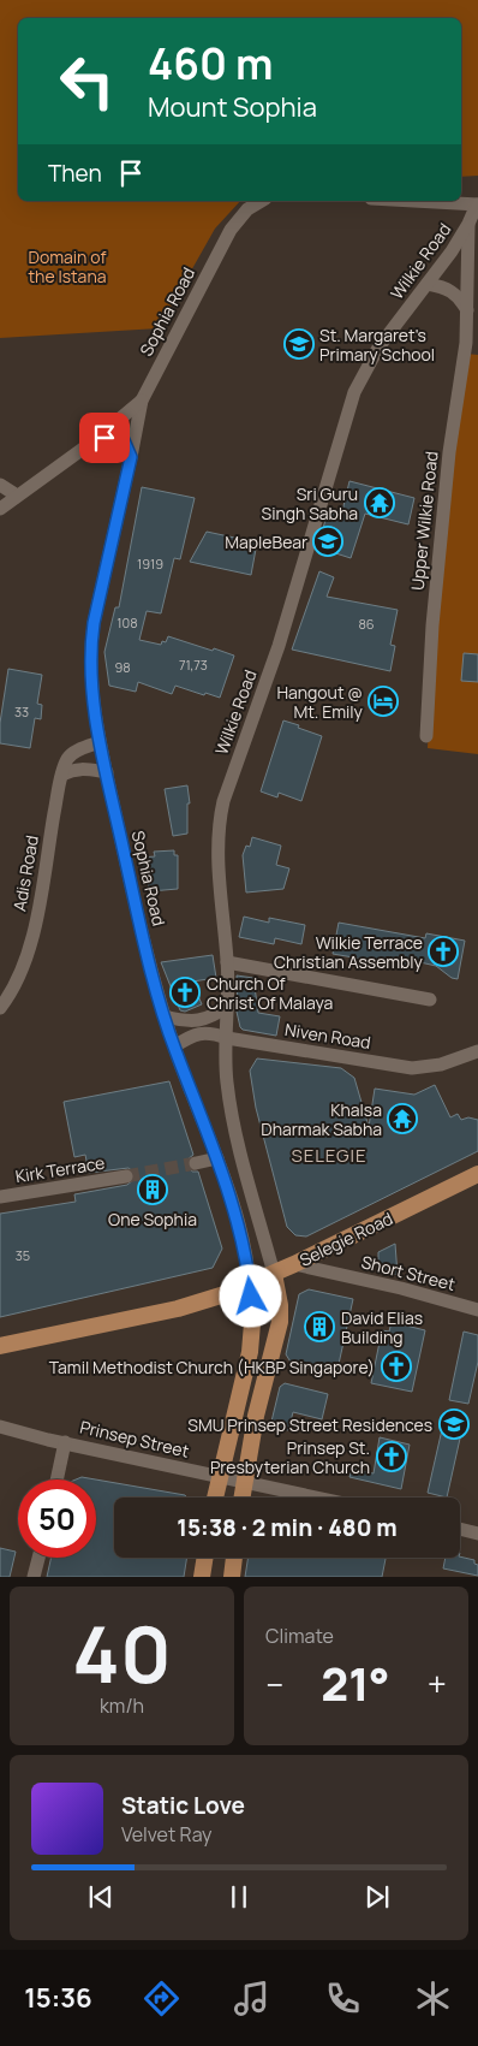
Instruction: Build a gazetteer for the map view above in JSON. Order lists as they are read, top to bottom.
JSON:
{
  "streets": {
    "main road": ["Selegie Road"],
    "street": [
      "Wilkie Road",
      "Sophia Road",
      "Upper Wilkie Road",
      "Adis Road",
      "Niven Road",
      "Kirk Terrace",
      "Short Street",
      "Prinsep Street"
    ]
  },
  "crossings": [
    ["Wilkie Road", "Upper Wilkie Road"],
    ["Wilkie Road", "Niven Road"],
    ["Wilkie Road", "Selegie Road"],
    ["Sophia Road", "Adis Road"],
    ["Sophia Road", "Niven Road"],
    ["Sophia Road", "Selegie Road"],
    ["Selegie Road", "Short Street"]
  ],
  "districts": ["SELEGIE"],
  "parks": ["Domain of the Istana"],
  "places": {
    "school or university": ["St. Margaret's Primary School", "MapleBear", "SMU Prinsep Street Residences"],
    "temple": ["Sri Guru Singh Sabha", "Khalsa Dharmak Sabha"],
    "hotel": ["Hangout @ Mt. Emily"],
    "church": [
      "Wilkie Terrace Christian Assembly",
      "Church Of Christ Of Malaya",
      "Tamil Methodist Church (HKBP Singapore)",
      "Prinsep St. Presbyterian Church"
    ],
    "building": ["One Sophia", "David Elias Building"]
  },
  "house_numbers": [
    "1919",
    "108",
    "86",
    "71,73",
    "98",
    "33",
    "35"
  ],
  "page": {
    "turn": ["460 m", "Mount Sophia"],
    "then": "Then",
    "limit": "50",
    "trip": "15:38 · 2 min · 480 m",
    "tile": [
      ["40", "km/h"],
      "Climate"
    ],
    "heat": ["−", "21°", "+"],
    "song": ["Static Love", "Velvet Ray"],
    "tabs": "15:36"
  }
}
